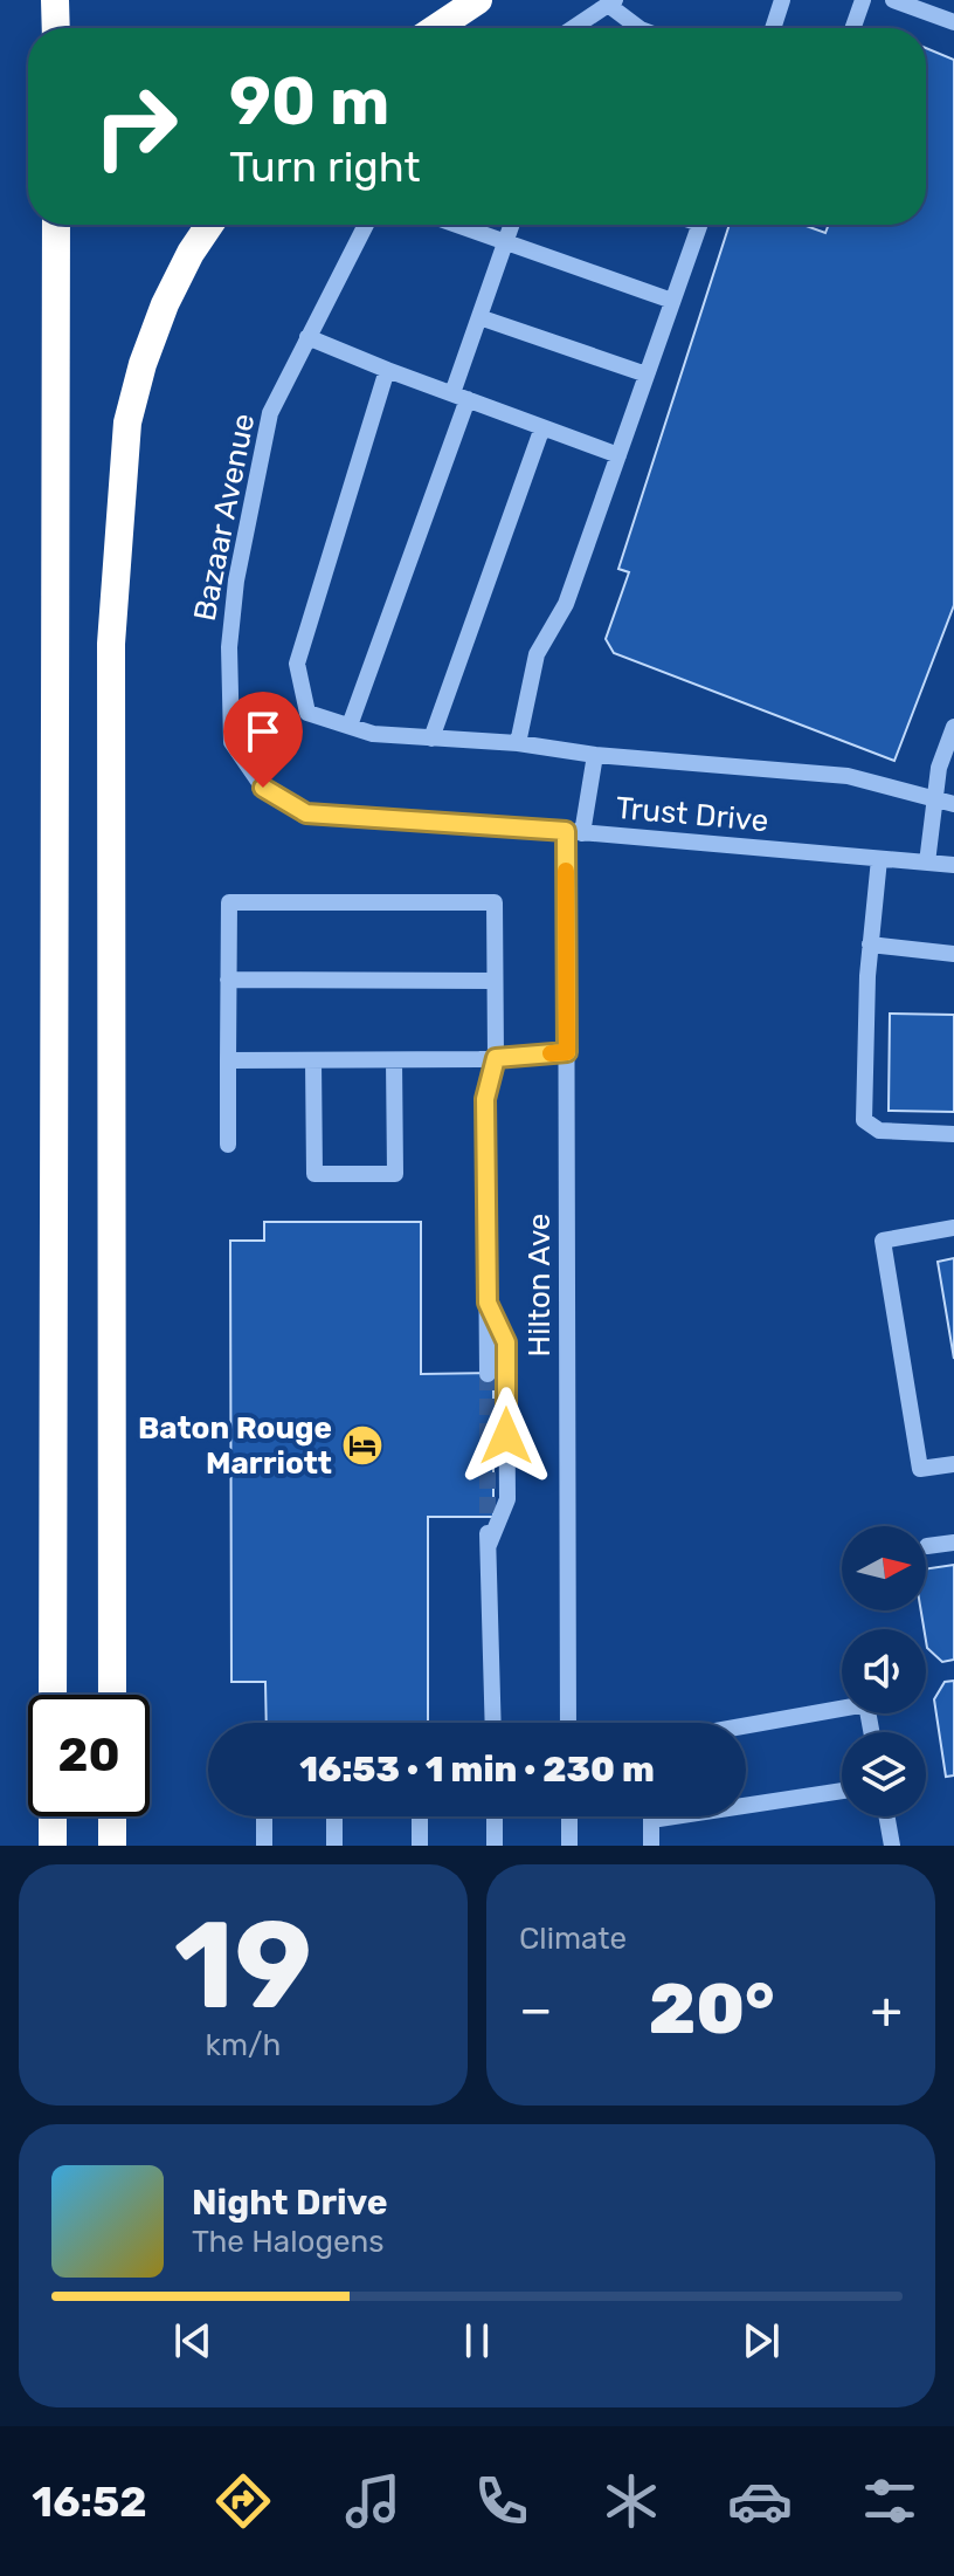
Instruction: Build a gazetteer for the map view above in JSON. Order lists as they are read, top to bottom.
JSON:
{
  "streets": {
    "street": ["Bazaar Avenue", "Trust Drive", "Hilton Ave"]
  },
  "crossings": [
    ["Bazaar Avenue", "Trust Drive"],
    ["Trust Drive", "Hilton Ave"]
  ],
  "places": {
    "hotel": ["Baton Rouge Marriott"]
  },
  "north": "right",
  "page": {
    "turn": ["90 m", "Turn right"],
    "limit": "20",
    "trip": "16:53 · 1 min · 230 m",
    "tile": [
      ["19", "km/h"],
      "Climate"
    ],
    "heat": ["−", "20°", "+"],
    "song": ["Night Drive", "The Halogens"],
    "tabs": "16:52"
  }
}
